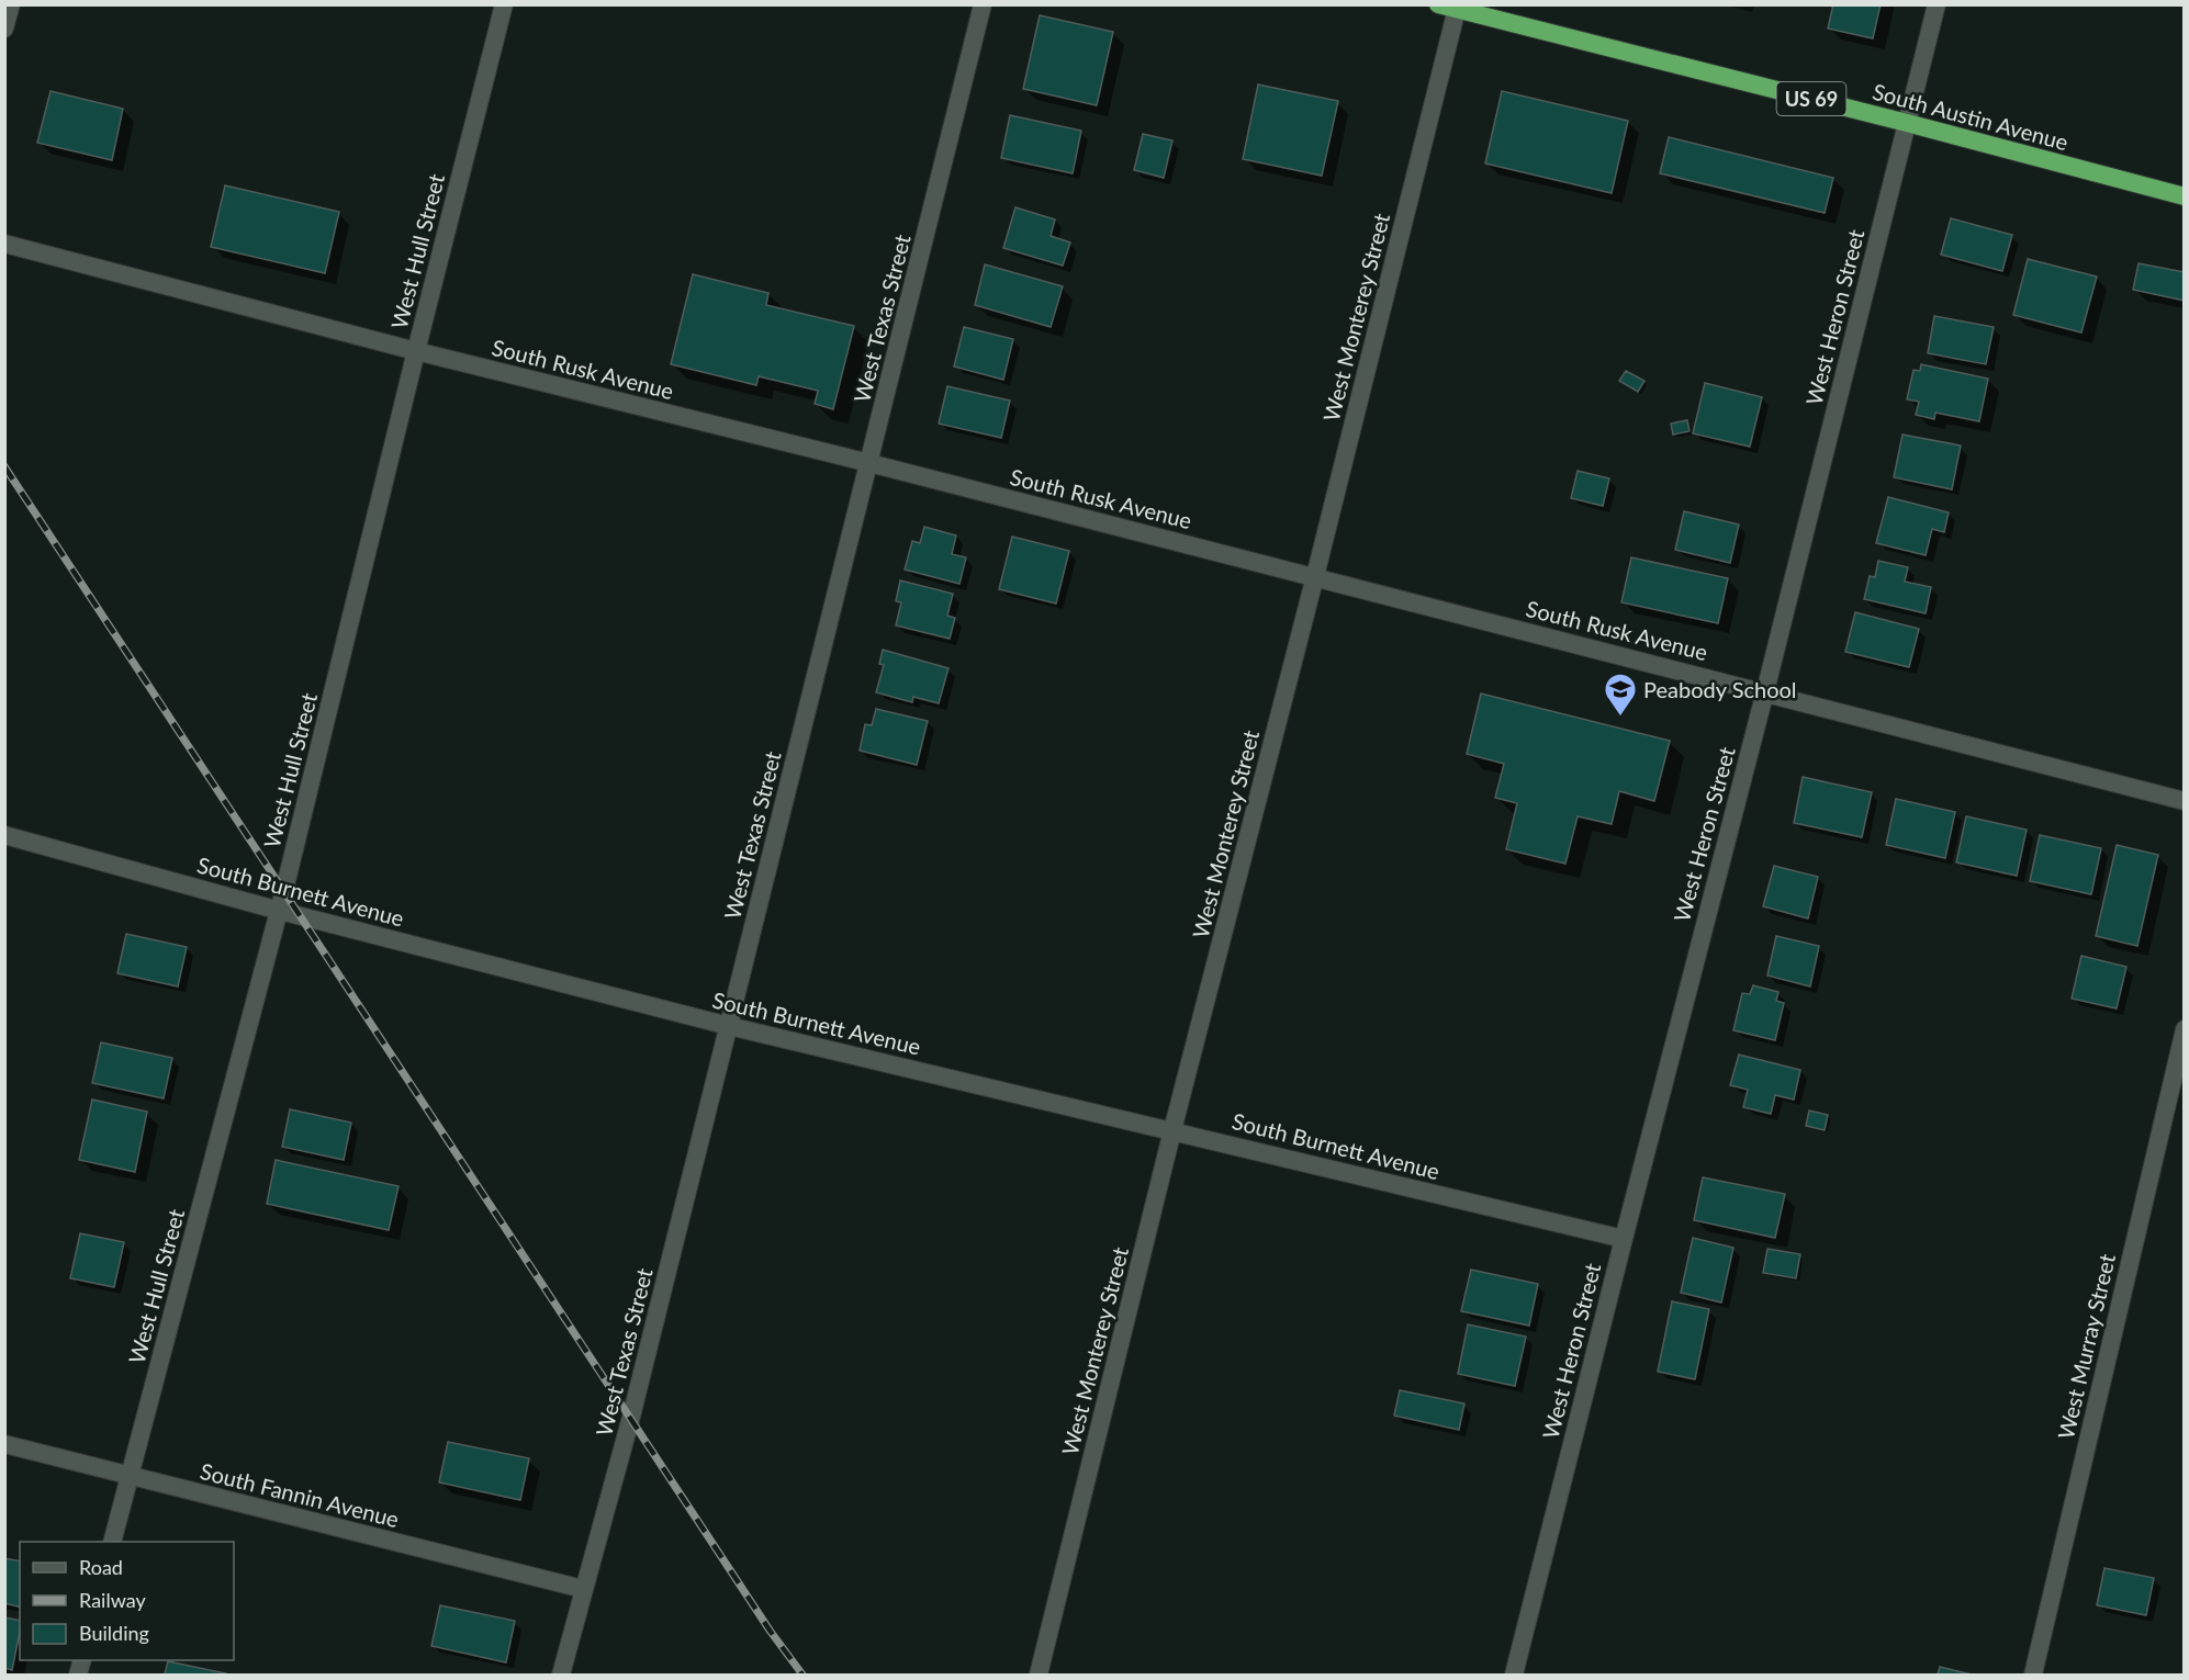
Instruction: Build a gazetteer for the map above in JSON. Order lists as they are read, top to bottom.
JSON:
{
  "streets": {
    "highway": ["US 69", "South Austin Avenue"],
    "street": [
      "West Hull Street",
      "West Monterey Street",
      "West Heron Street",
      "West Texas Street",
      "South Rusk Avenue",
      "South Burnett Avenue",
      "West Murray Street",
      "South Fannin Avenue"
    ]
  },
  "crossings": [
    ["South Austin Avenue", "West Monterey Street"],
    ["South Austin Avenue", "West Heron Street"],
    ["West Hull Street", "South Rusk Avenue"],
    ["West Hull Street", "South Burnett Avenue"],
    ["West Hull Street", "South Fannin Avenue"],
    ["West Monterey Street", "South Rusk Avenue"],
    ["West Monterey Street", "South Burnett Avenue"],
    ["West Heron Street", "South Rusk Avenue"],
    ["West Heron Street", "South Burnett Avenue"],
    ["West Texas Street", "South Rusk Avenue"],
    ["West Texas Street", "South Burnett Avenue"],
    ["West Texas Street", "South Fannin Avenue"]
  ],
  "places": {
    "school or university": ["Peabody School"]
  },
  "legend": ["Road", "Railway", "Building"]
}
